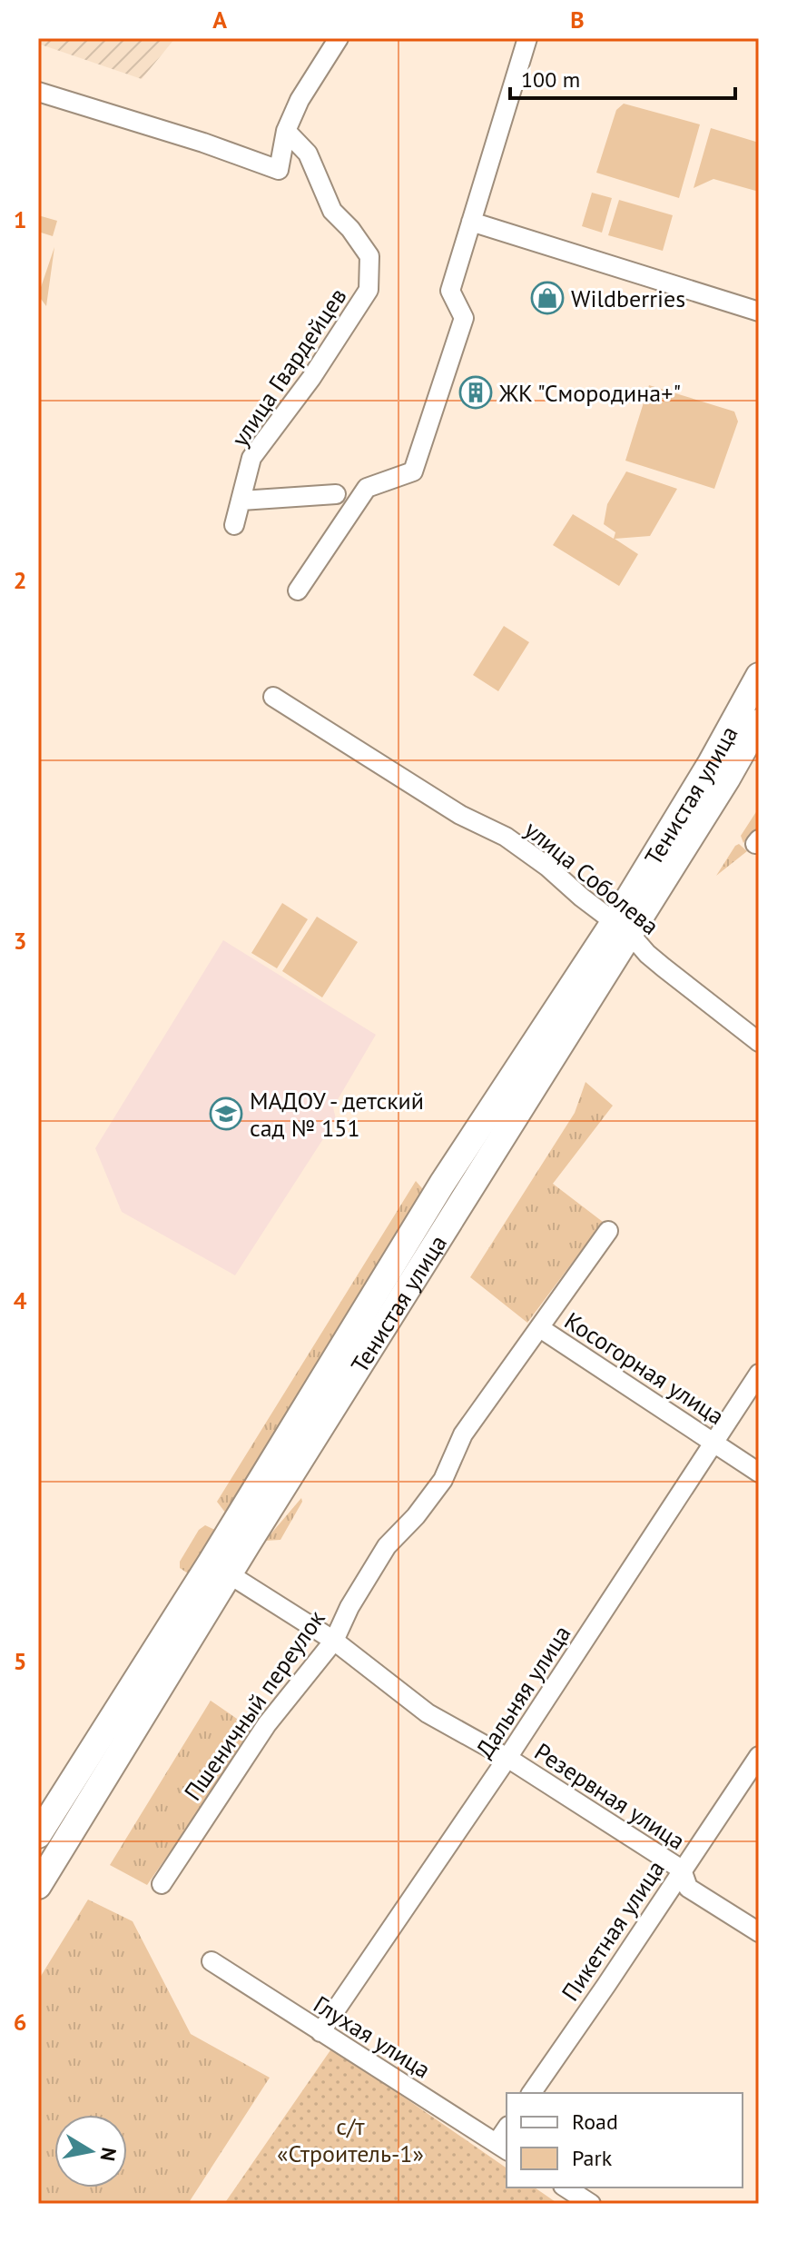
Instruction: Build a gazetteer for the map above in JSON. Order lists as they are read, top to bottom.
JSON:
{
  "streets": {
    "main road": ["Тенистая улица"],
    "street": [
      "улица Гвардейцев",
      "улица Соболева",
      "Косогорная улица",
      "Дальняя улица",
      "Пшеничный переулок",
      "Резервная улица",
      "Пикетная улица",
      "Глухая улица"
    ]
  },
  "crossings": [
    ["Тенистая улица", "улица Соболева"],
    ["Тенистая улица", "Резервная улица"],
    ["Косогорная улица", "Дальняя улица"],
    ["Косогорная улица", "Пшеничный переулок"],
    ["Дальняя улица", "Резервная улица"],
    ["Дальняя улица", "Глухая улица"],
    ["Пшеничный переулок", "Резервная улица"],
    ["Резервная улица", "Пикетная улица"]
  ],
  "parks": ["с/т «Строитель-1»"],
  "places": {
    "shop": ["Wildberries"],
    "building": ["ЖК \"Смородина+\""],
    "school or university": ["МАДОУ - детский сад № 151"]
  },
  "legend": ["Road", "Park"],
  "scale_bar": "100 m",
  "north": "right",
  "grid": {
    "columns": ["A", "B"],
    "rows": [
      "1",
      "2",
      "3",
      "4",
      "5",
      "6"
    ]
  }
}
